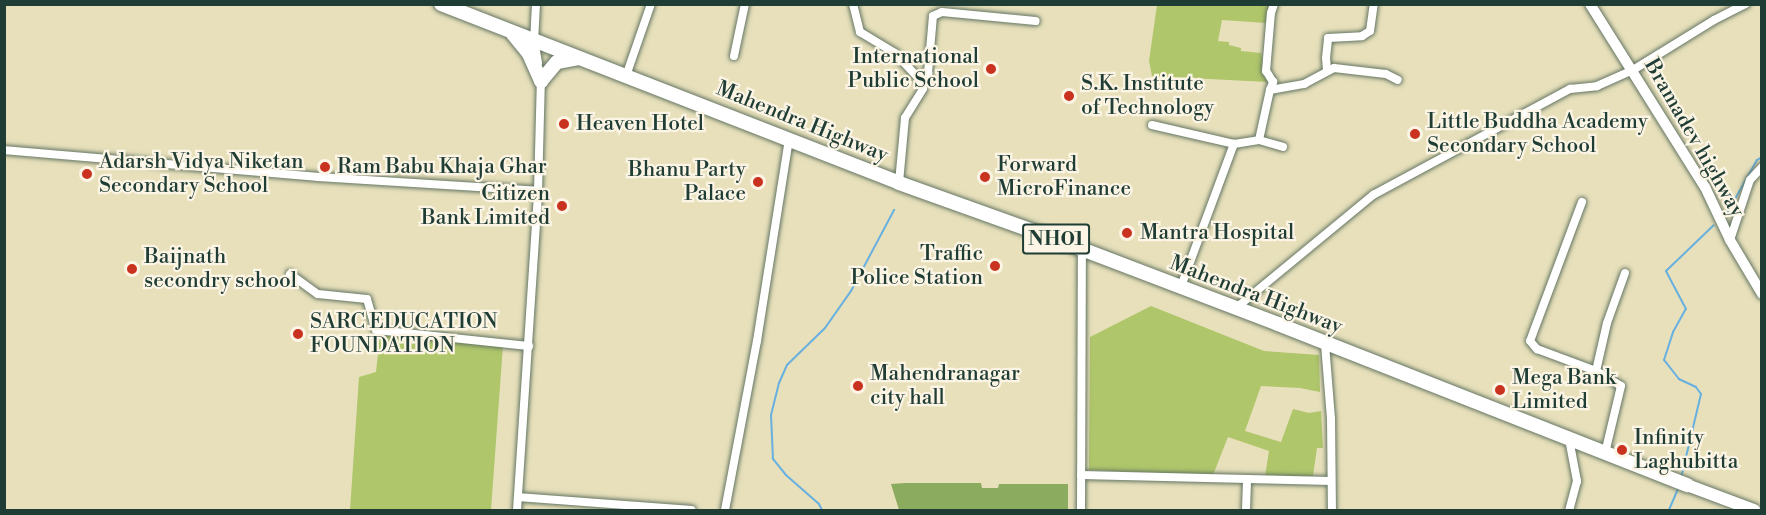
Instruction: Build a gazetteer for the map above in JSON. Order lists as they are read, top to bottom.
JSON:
{
  "streets": {
    "highway": ["Mahendra Highway", "NH01"],
    "street": ["Bramadev highway"]
  },
  "places": [
    "International Public School",
    "S.K. Institute of Technology",
    "Heaven Hotel",
    "Little Buddha Academy Secondary School",
    "Ram Babu Khaja Ghar",
    "Adarsh Vidya Niketan Secondary School",
    "Forward MicroFinance",
    "Bhanu Party Palace",
    "Citizen Bank Limited",
    "Mantra Hospital",
    "Traffic Police Station",
    "Baijnath secondry school",
    "SARC EDUCATION FOUNDATION",
    "Mahendranagar city hall",
    "Mega Bank Limited",
    "Infinity Laghubitta"
  ]
}
